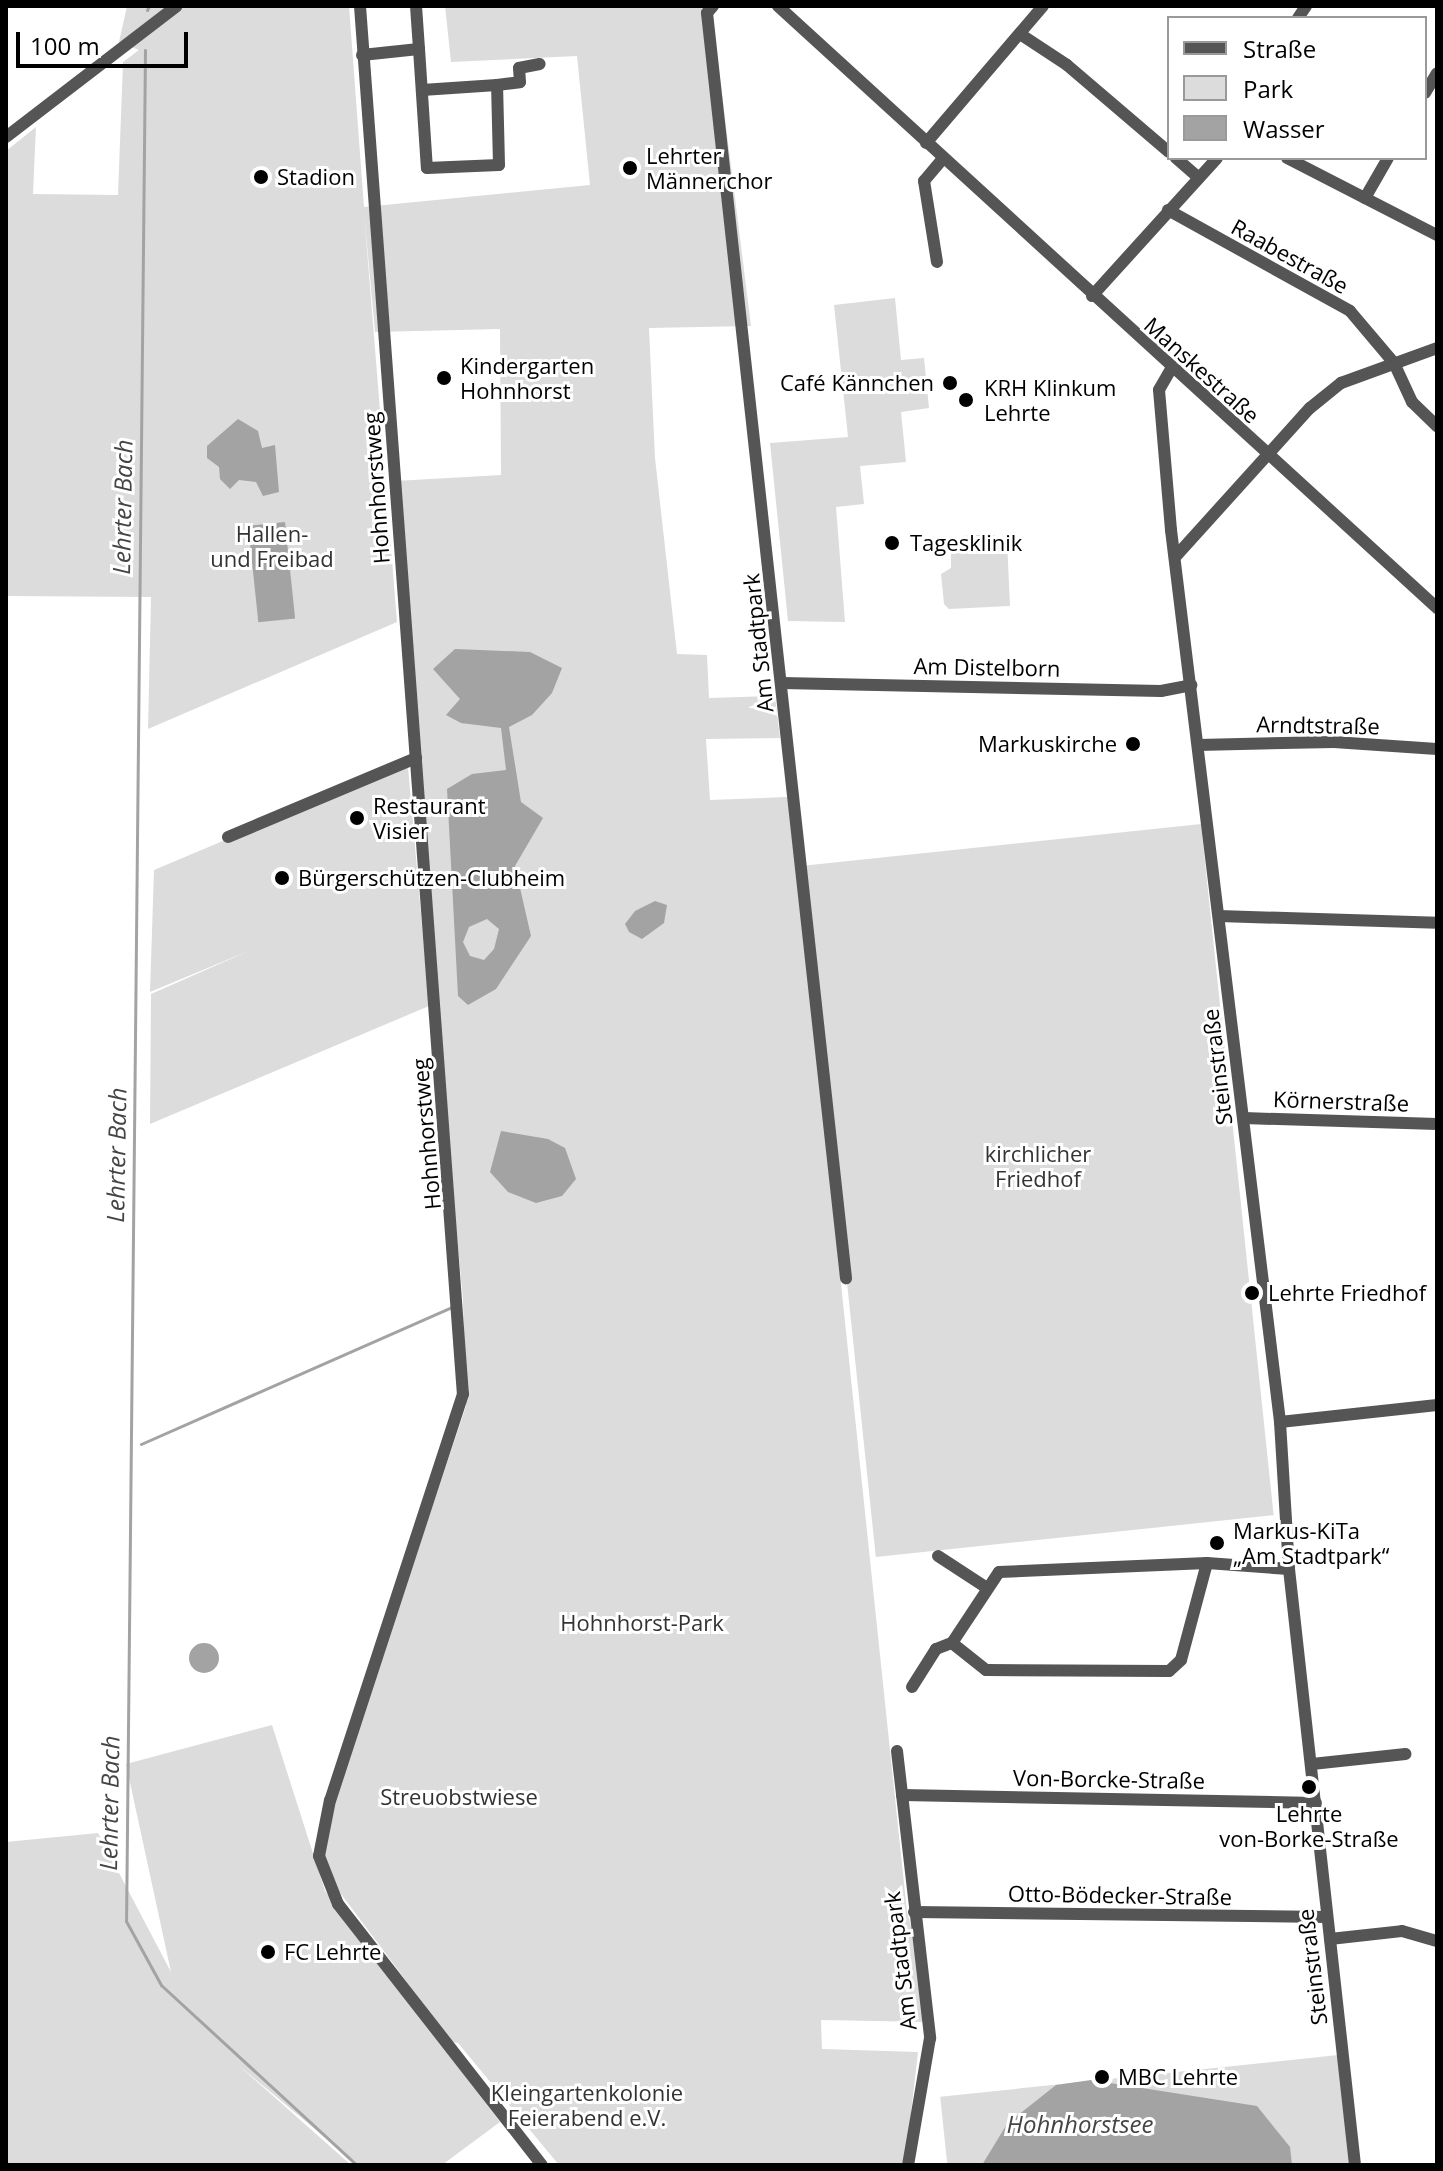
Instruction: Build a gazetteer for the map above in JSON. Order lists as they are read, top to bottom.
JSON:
{
  "streets": {
    "street": [
      "Raabestraße",
      "Manskestraße",
      "Hohnhorstweg",
      "Am Stadtpark",
      "Am Distelborn",
      "Arndtstraße",
      "Steinstraße",
      "Körnerstraße",
      "Von-Borcke-Straße",
      "Otto-Bödecker-Straße"
    ]
  },
  "crossings": [
    ["Manskestraße", "Steinstraße"],
    ["Am Stadtpark", "Am Distelborn"],
    ["Am Stadtpark", "Von-Borcke-Straße"],
    ["Am Stadtpark", "Otto-Bödecker-Straße"],
    ["Am Distelborn", "Steinstraße"],
    ["Arndtstraße", "Steinstraße"],
    ["Steinstraße", "Körnerstraße"],
    ["Steinstraße", "Von-Borcke-Straße"],
    ["Steinstraße", "Otto-Bödecker-Straße"]
  ],
  "water": ["Lehrter Bach", "Hohnhorstsee"],
  "parks": [
    "Hallen- und Freibad",
    "kirchlicher Friedhof",
    "Hohnhorst-Park",
    "Streuobstwiese",
    "Kleingartenkolonie Feierabend e.V."
  ],
  "places": [
    "Lehrter Männerchor",
    "Stadion",
    "Kindergarten Hohnhorst",
    "Café Kännchen",
    "KRH Klinkum Lehrte",
    "Tagesklinik",
    "Markuskirche",
    "Restaurant Visier",
    "Bürgerschützen-Clubheim",
    "Lehrte Friedhof",
    "Markus-KiTa „Am Stadtpark“",
    "Lehrte von-Borke-Straße",
    "FC Lehrte",
    "MBC Lehrte"
  ],
  "legend": ["Straße", "Park", "Wasser"],
  "scale_bar": "100 m"
}
